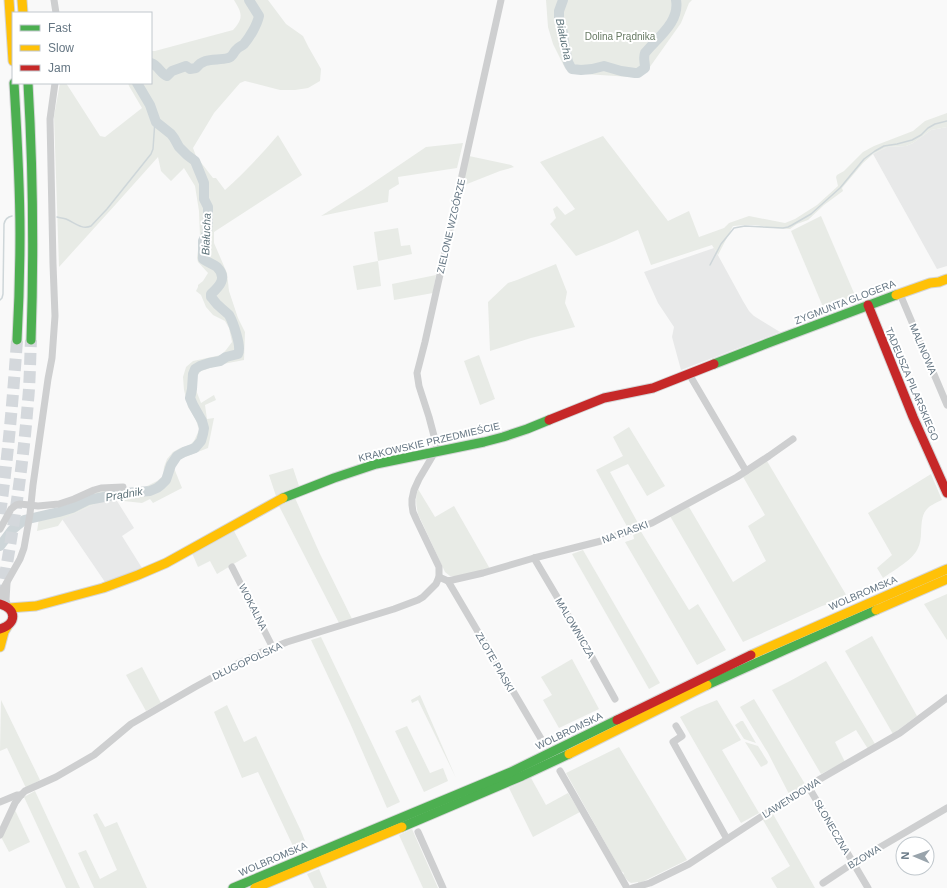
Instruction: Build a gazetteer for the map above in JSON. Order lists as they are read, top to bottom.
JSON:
{
  "streets": {
    "main road": [
      "ZYGMUNTA GLOGERA",
      "TADEUSZA PILARSKIEGO",
      "KRAKOWSKIE PRZEDMIEŚCIE",
      "WOLBROMSKA"
    ],
    "street": [
      "ZIELONE WZGÓRZE",
      "MALINOWA",
      "NA PIASKI",
      "WOKALNA",
      "MALOWNICZA",
      "DŁUGOPOLSKA",
      "ZŁOTE PIASKI",
      "LAWENDOWA",
      "SŁONECZNA",
      "BZOWA"
    ]
  },
  "crossings": [
    ["ZIELONE WZGÓRZE", "KRAKOWSKIE PRZEDMIEŚCIE"],
    ["ZYGMUNTA GLOGERA", "MALINOWA"],
    ["ZYGMUNTA GLOGERA", "TADEUSZA PILARSKIEGO"],
    ["ZYGMUNTA GLOGERA", "KRAKOWSKIE PRZEDMIEŚCIE"],
    ["NA PIASKI", "MALOWNICZA"],
    ["NA PIASKI", "ZŁOTE PIASKI"],
    ["WOKALNA", "DŁUGOPOLSKA"],
    ["LAWENDOWA", "SŁONECZNA"],
    ["SŁONECZNA", "BZOWA"]
  ],
  "water": ["Białucha", "Prądnik"],
  "parks": ["Dolina Prądnika"],
  "legend": ["Fast", "Slow", "Jam"],
  "north": "left"
}
